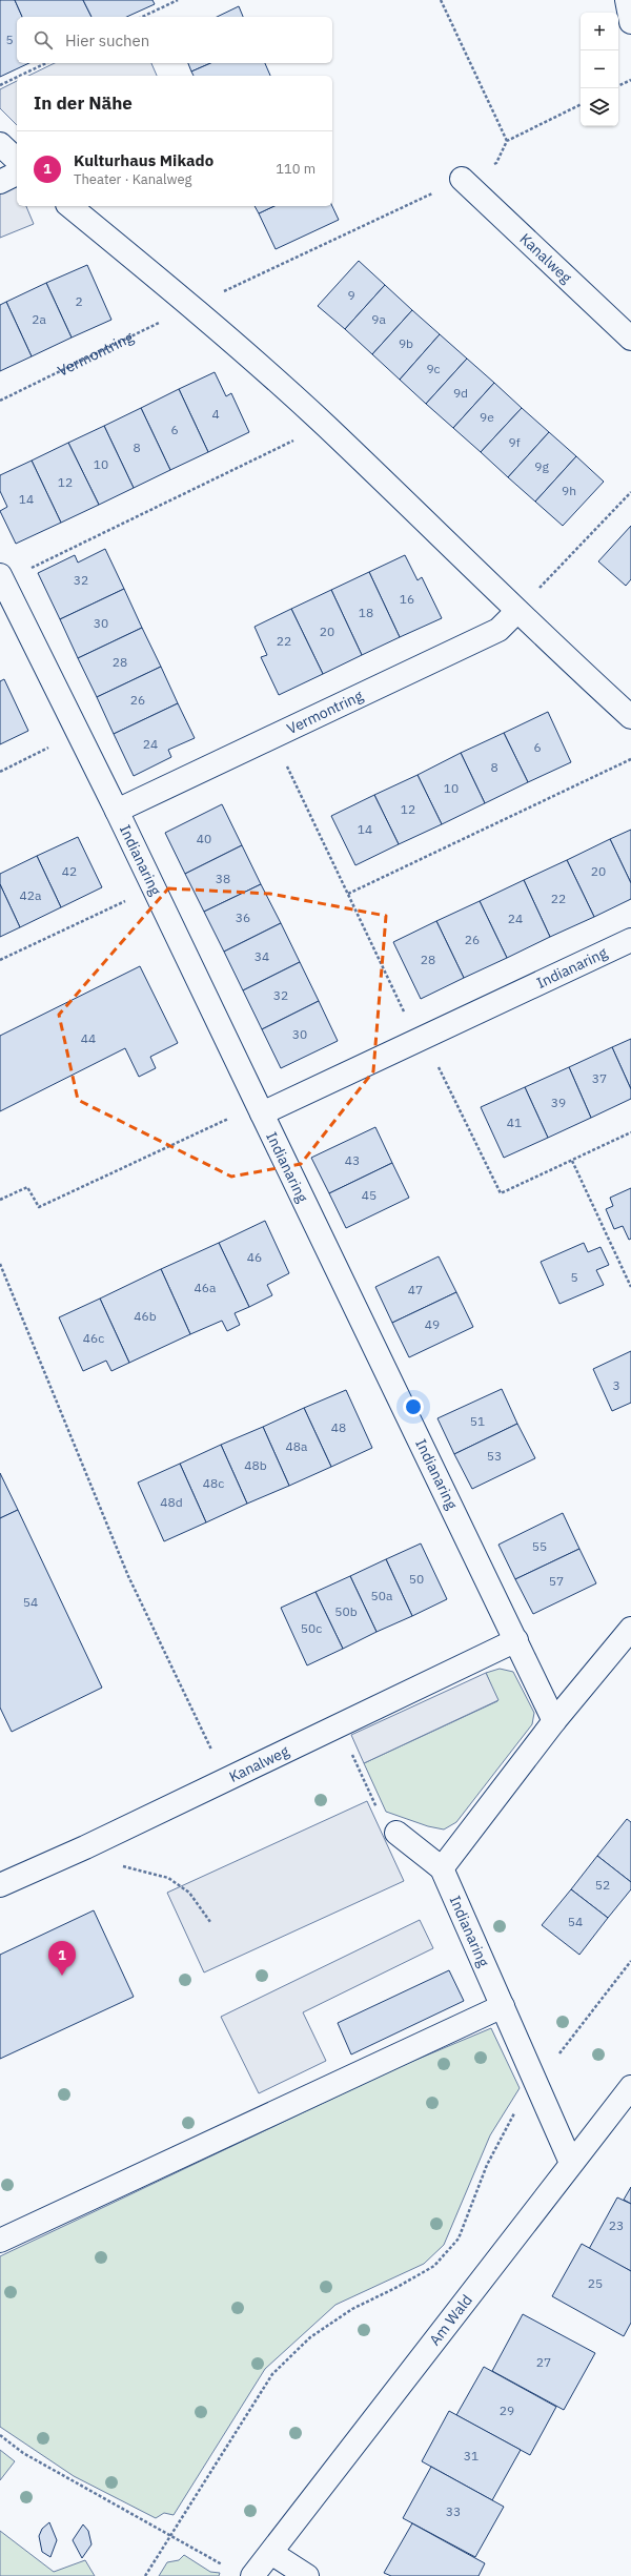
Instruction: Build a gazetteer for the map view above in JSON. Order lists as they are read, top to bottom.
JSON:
{
  "streets": {
    "street": [
      "Kanalweg",
      "Vermontring",
      "Indianaring",
      "Am Wald"
    ]
  },
  "crossings": [
    ["Kanalweg", "Vermontring"],
    ["Kanalweg", "Indianaring"],
    ["Vermontring", "Indianaring"],
    ["Indianaring", "Am Wald"]
  ],
  "house_numbers": [
    "5",
    "9",
    "2",
    "2a",
    "9a",
    "9b",
    "9c",
    "9d",
    "4",
    "9e",
    "6",
    "9f",
    "8",
    "10",
    "9g",
    "12",
    "9h",
    "14",
    "32",
    "16",
    "18",
    "30",
    "20",
    "22",
    "28",
    "26",
    "24",
    "6",
    "8",
    "10",
    "12",
    "14",
    "40",
    "42",
    "20",
    "38",
    "42a",
    "22",
    "36",
    "24",
    "26",
    "34",
    "28",
    "32",
    "30",
    "44",
    "37",
    "39",
    "41",
    "43",
    "45",
    "46",
    "5",
    "46a",
    "47",
    "46b",
    "49",
    "46c",
    "3",
    "51",
    "48",
    "48a",
    "53",
    "48b",
    "48c",
    "48d",
    "55",
    "50",
    "57",
    "50a",
    "54",
    "50b",
    "50c",
    "52",
    "54",
    "23",
    "25",
    "27",
    "29",
    "31",
    "33"
  ],
  "page": {
    "map_buttons": ["+", "−"],
    "search": "Hier suchen",
    "heading": "In der Nähe",
    "list": [
      {
        "mark": "1",
        "name": "Kulturhaus Mikado",
        "note": "Theater · Kanalweg",
        "value": "110 m"
      }
    ],
    "pins": "1"
  }
}
